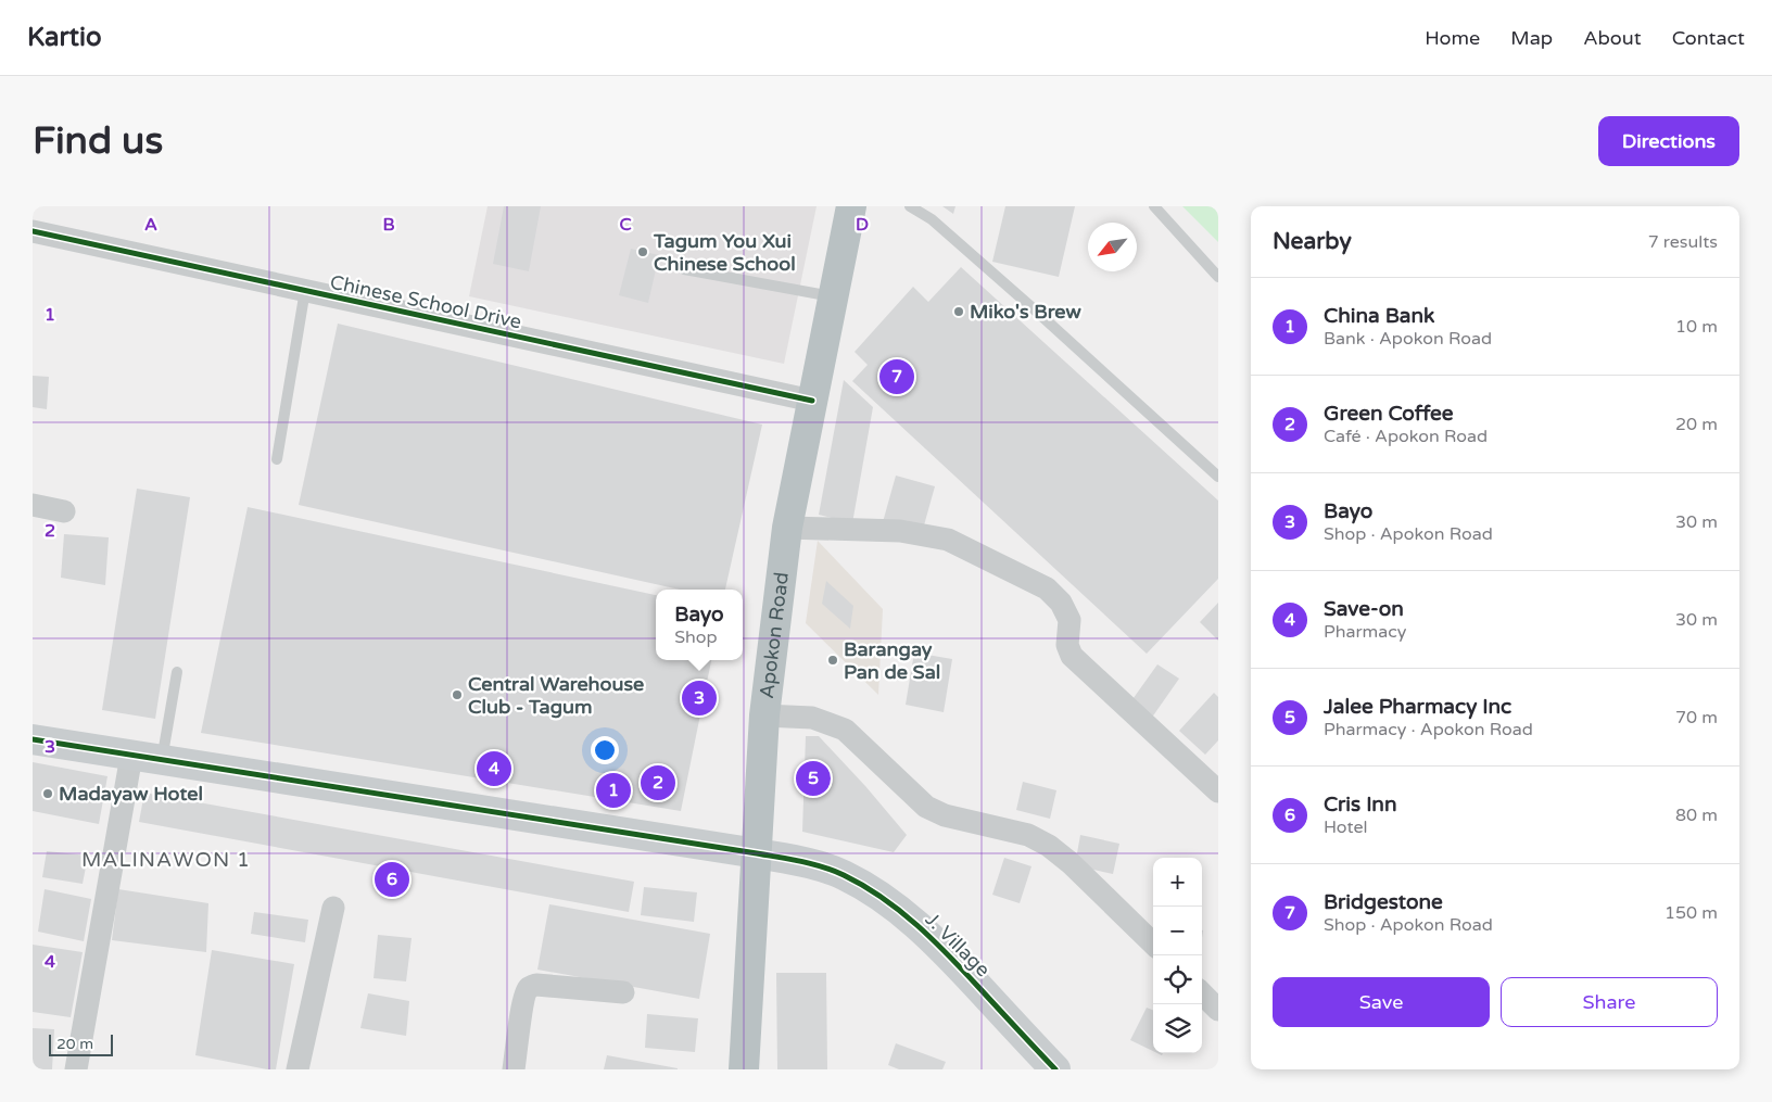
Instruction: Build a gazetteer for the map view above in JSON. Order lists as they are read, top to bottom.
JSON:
{
  "streets": {
    "highway": ["Apokon Road"],
    "street": ["Chinese School Drive", "J. Village"]
  },
  "crossings": [
    ["Chinese School Drive", "Apokon Road"],
    ["Apokon Road", "J. Village"]
  ],
  "districts": ["MALINAWON 1"],
  "places": [
    "Tagum You Xui Chinese School",
    "Miko's Brew",
    "Barangay Pan de Sal",
    "Central Warehouse Club - Tagum",
    "Madayaw Hotel"
  ],
  "scale_bar": "20 m",
  "north": "bottom left",
  "page": {
    "header": "Kartio",
    "nav": [
      "Home",
      "Map",
      "About",
      "Contact"
    ],
    "buttons": [
      "Directions",
      ["Save", "Share"]
    ],
    "title": "Find us",
    "heading": ["Nearby", "7 results"],
    "list": [
      {
        "mark": "1",
        "name": "China Bank",
        "note": "Bank · Apokon Road",
        "value": "10 m"
      },
      {
        "mark": "2",
        "name": "Green Coffee",
        "note": "Café · Apokon Road",
        "value": "20 m"
      },
      {
        "mark": "3",
        "name": "Bayo",
        "note": "Shop · Apokon Road",
        "value": "30 m"
      },
      {
        "mark": "4",
        "name": "Save-on",
        "note": "Pharmacy",
        "value": "30 m"
      },
      {
        "mark": "5",
        "name": "Jalee Pharmacy Inc",
        "note": "Pharmacy · Apokon Road",
        "value": "70 m"
      },
      {
        "mark": "6",
        "name": "Cris Inn",
        "note": "Hotel",
        "value": "80 m"
      },
      {
        "mark": "7",
        "name": "Bridgestone",
        "note": "Shop · Apokon Road",
        "value": "150 m"
      }
    ],
    "pins": [
      "7",
      "3",
      "4",
      "5",
      "2",
      "1",
      "6"
    ],
    "popup": ["Bayo", "Shop"],
    "map_buttons": ["+", "−"],
    "scale": "20 m"
  },
  "grid": {
    "columns": [
      "A",
      "B",
      "C",
      "D"
    ],
    "rows": [
      "1",
      "2",
      "3",
      "4"
    ]
  }
}
